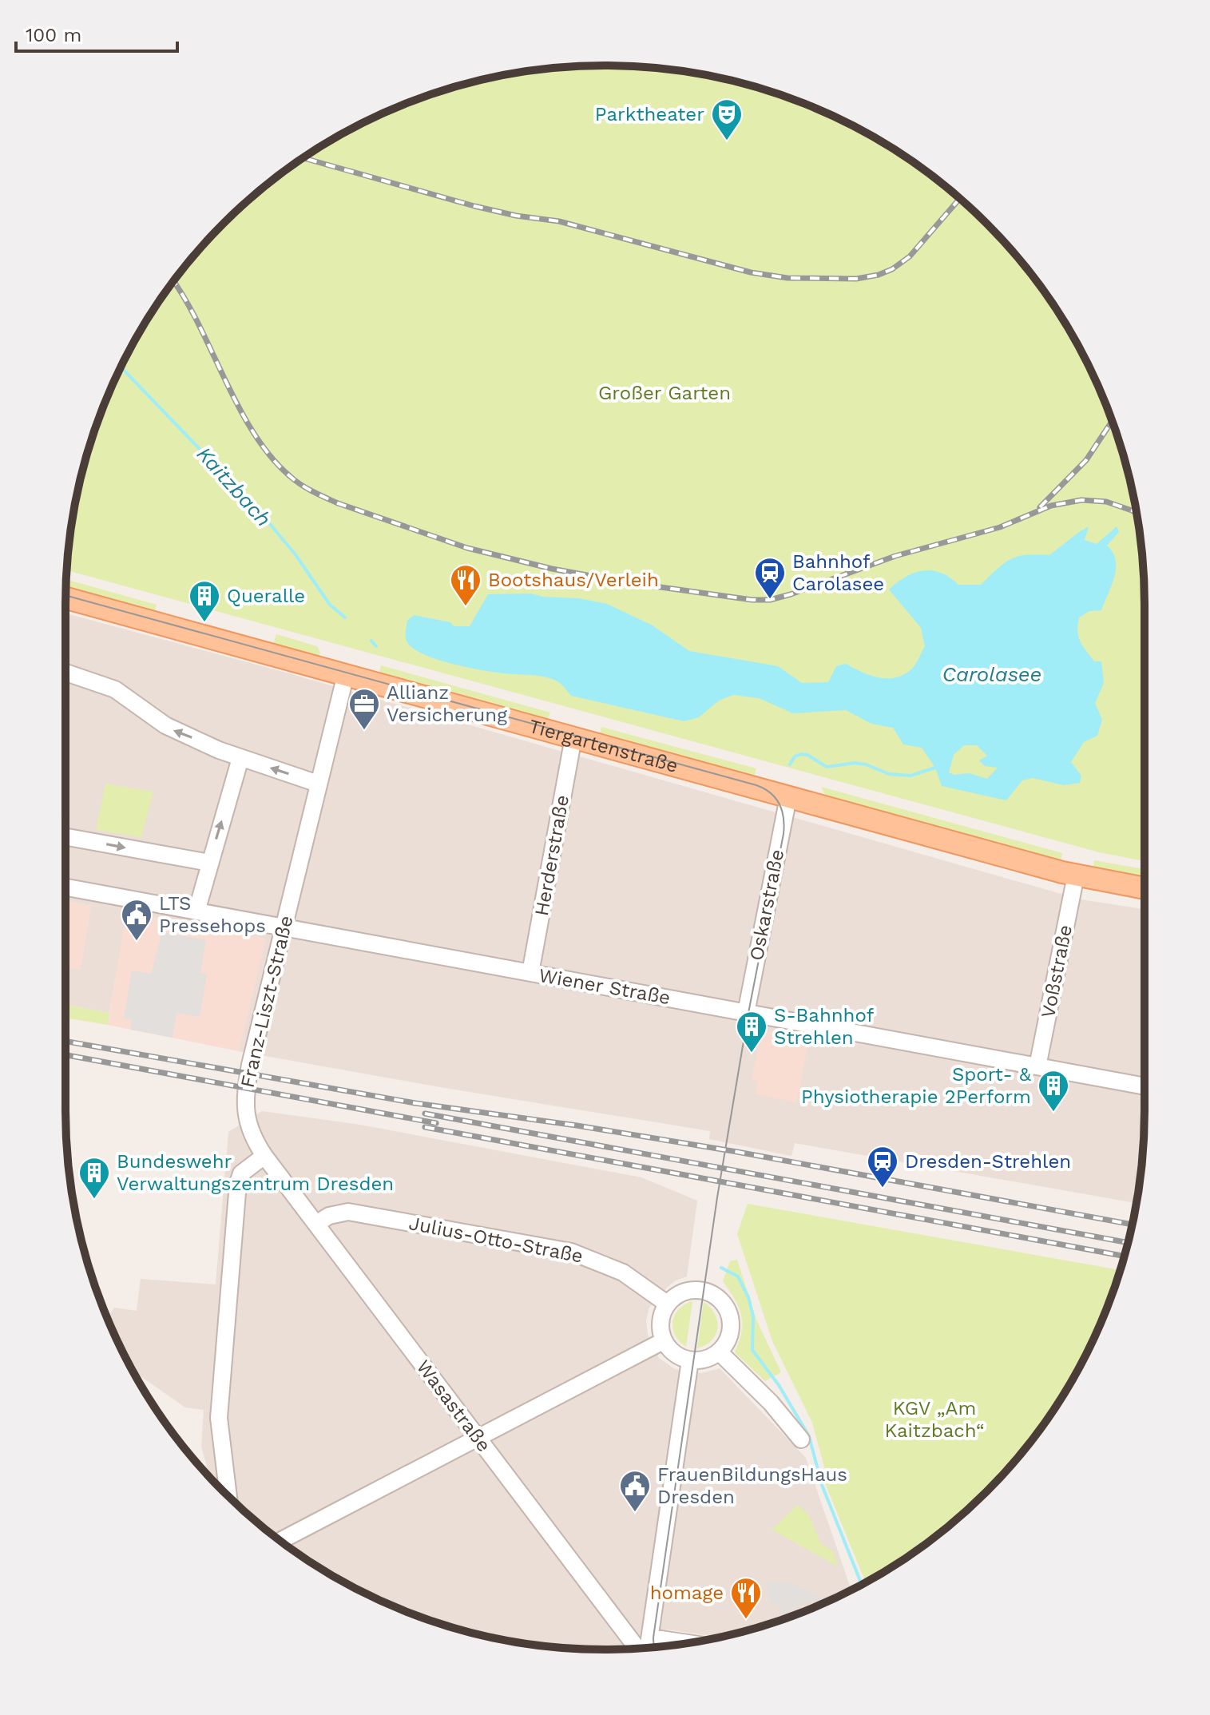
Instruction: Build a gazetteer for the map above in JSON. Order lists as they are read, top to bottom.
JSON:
{
  "streets": {
    "main road": ["Tiergartenstraße"],
    "street": [
      "Herderstraße",
      "Oskarstraße",
      "Voßstraße",
      "Wiener Straße",
      "Franz-Liszt-Straße",
      "Julius-Otto-Straße",
      "Wasastraße"
    ]
  },
  "crossings": [
    ["Tiergartenstraße", "Herderstraße"],
    ["Tiergartenstraße", "Oskarstraße"],
    ["Tiergartenstraße", "Voßstraße"],
    ["Tiergartenstraße", "Franz-Liszt-Straße"],
    ["Herderstraße", "Wiener Straße"],
    ["Oskarstraße", "Wiener Straße"],
    ["Voßstraße", "Wiener Straße"],
    ["Wiener Straße", "Franz-Liszt-Straße"],
    ["Franz-Liszt-Straße", "Wasastraße"],
    ["Julius-Otto-Straße", "Wasastraße"]
  ],
  "water": ["Kaitzbach", "Carolasee"],
  "parks": ["Großer Garten", "KGV „Am Kaitzbach“"],
  "places": {
    "theatre": ["Parktheater"],
    "station": ["Bahnhof Carolasee", "Dresden-Strehlen"],
    "restaurant": ["Bootshaus/Verleih", "homage"],
    "building": [
      "Queralle",
      "S-Bahnhof Strehlen",
      "Sport- & Physiotherapie 2Perform",
      "Bundeswehr Verwaltungszentrum Dresden"
    ],
    "office": ["Allianz Versicherung"],
    "public building": ["LTS Pressehops", "FrauenBildungsHaus Dresden"]
  },
  "scale_bar": "100 m"
}
